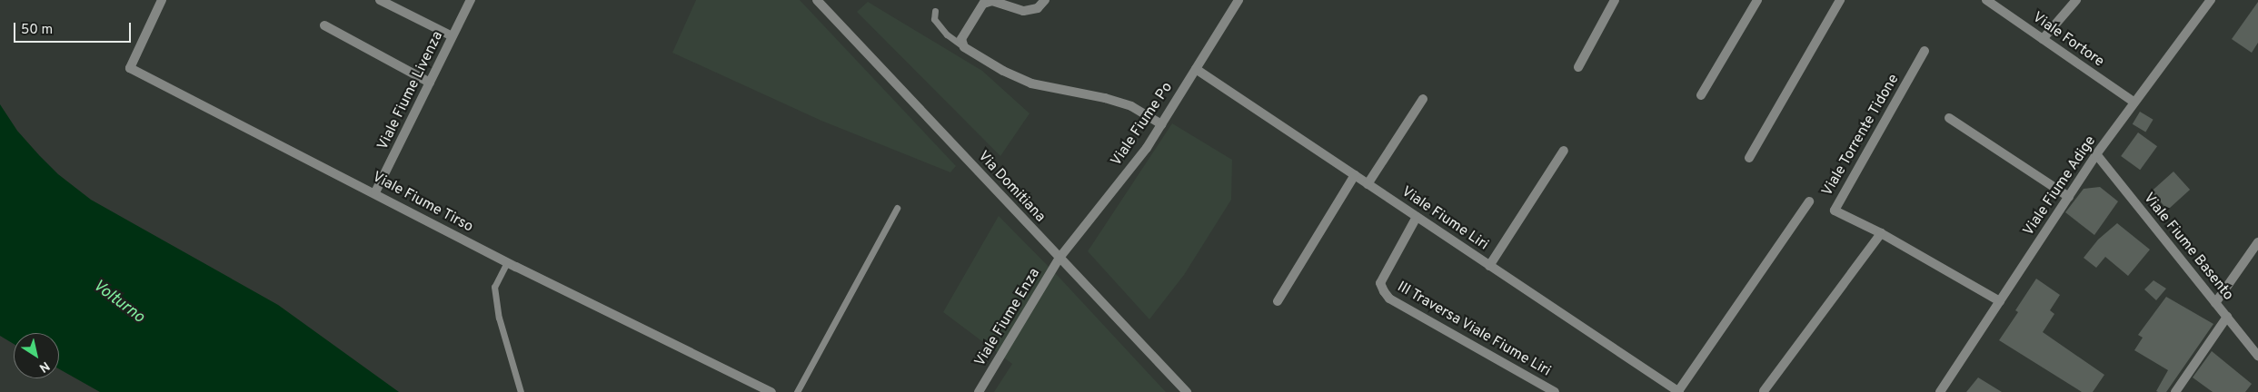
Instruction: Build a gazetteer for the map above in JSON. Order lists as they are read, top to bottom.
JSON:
{
  "streets": {
    "street": [
      "Viale Fortore",
      "Viale Fiume Livenza",
      "Viale Fiume Po",
      "Viale Torrente Tidone",
      "Viale Fiume Adige",
      "Via Domitiana",
      "Viale Fiume Tirso",
      "Viale Fiume Liri",
      "Viale Fiume Basento",
      "Viale Fiume Enza",
      "III Traversa Viale Fiume Liri"
    ]
  },
  "crossings": [
    ["Viale Fortore", "Viale Fiume Adige"],
    ["Viale Fiume Livenza", "Viale Fiume Tirso"],
    ["Viale Fiume Po", "Via Domitiana"],
    ["Viale Fiume Po", "Viale Fiume Liri"],
    ["Viale Fiume Po", "Viale Fiume Enza"],
    ["Viale Torrente Tidone", "Viale Fiume Adige"],
    ["Viale Fiume Adige", "Viale Fiume Basento"],
    ["Via Domitiana", "Viale Fiume Enza"],
    ["Viale Fiume Liri", "III Traversa Viale Fiume Liri"]
  ],
  "water": ["Volturno"],
  "scale_bar": "50 m",
  "north": "bottom right"
}
